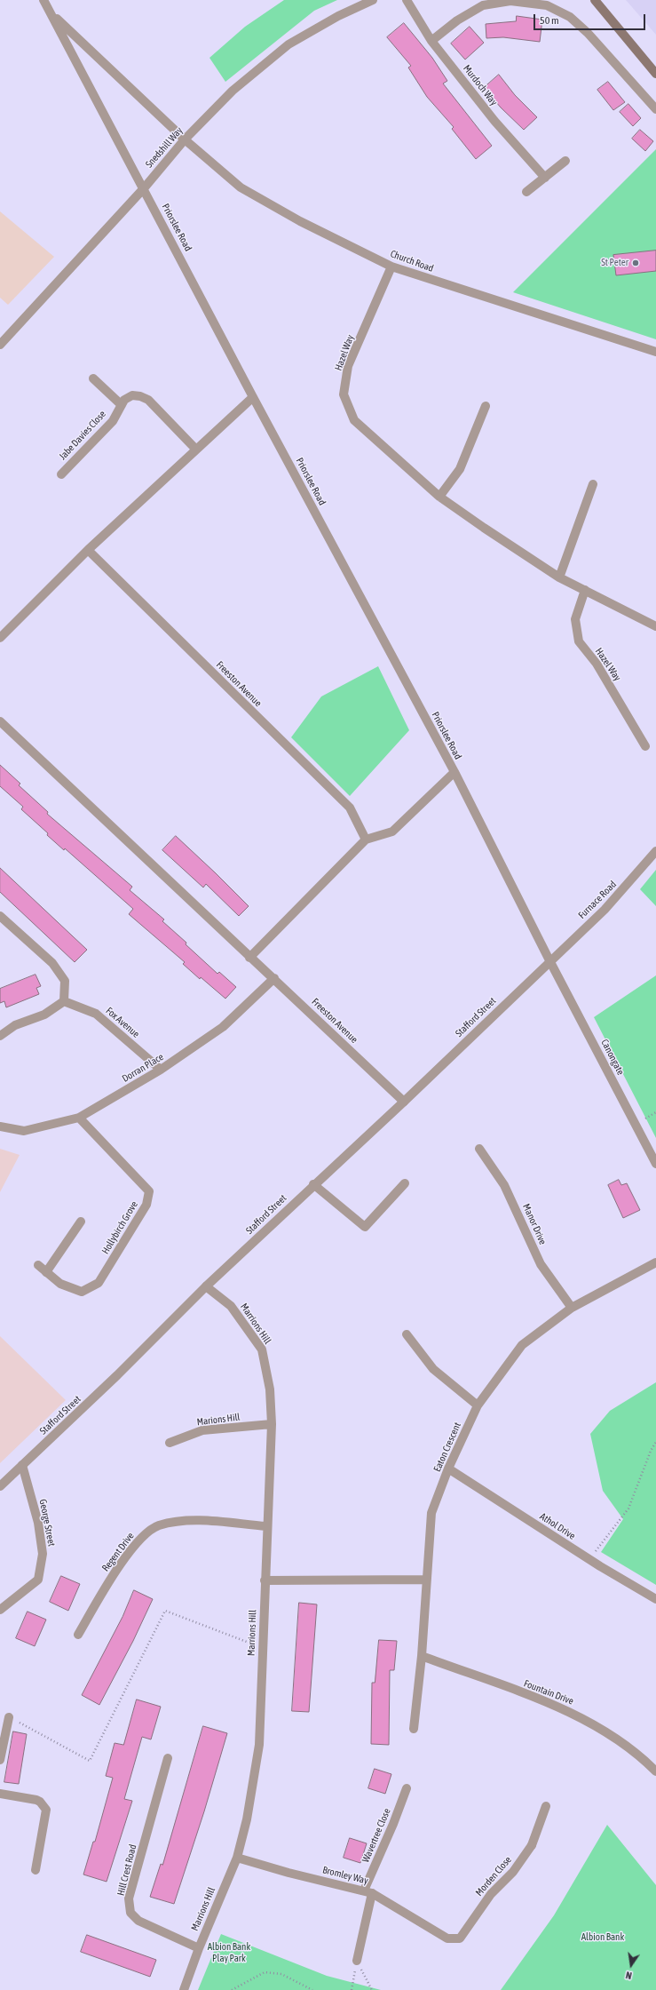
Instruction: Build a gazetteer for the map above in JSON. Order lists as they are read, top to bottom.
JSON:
{
  "streets": {
    "street": [
      "Murdoch Way",
      "Snedshill Way",
      "Priorslee Road",
      "Church Road",
      "Hazel Way",
      "Jabe Davies Close",
      "Freeston Avenue",
      "Furnace Road",
      "Stafford Street",
      "Fox Avenue",
      "Canongate",
      "Dorran Place",
      "Manor Drive",
      "Hollybirch Grove",
      "Marrions Hill",
      "Marions Hill",
      "Eaton Crescent",
      "George Street",
      "Athol Drive",
      "Regent Drive",
      "Fountain Drive",
      "Wavertree Close",
      "Hill Crest Road",
      "Bromley Way",
      "Morden Close"
    ]
  },
  "crossings": [
    ["Snedshill Way", "Priorslee Road"],
    ["Snedshill Way", "Church Road"],
    ["Priorslee Road", "Church Road"],
    ["Priorslee Road", "Furnace Road"],
    ["Priorslee Road", "Stafford Street"],
    ["Priorslee Road", "Canongate"],
    ["Church Road", "Hazel Way"],
    ["Freeston Avenue", "Stafford Street"],
    ["Freeston Avenue", "Dorran Place"],
    ["Furnace Road", "Stafford Street"],
    ["Furnace Road", "Canongate"],
    ["Stafford Street", "Canongate"],
    ["Stafford Street", "Marrions Hill"],
    ["Stafford Street", "George Street"],
    ["Fox Avenue", "Dorran Place"],
    ["Dorran Place", "Hollybirch Grove"],
    ["Manor Drive", "Eaton Crescent"],
    ["Marrions Hill", "Marions Hill"],
    ["Marrions Hill", "Regent Drive"],
    ["Marrions Hill", "Hill Crest Road"],
    ["Marrions Hill", "Bromley Way"],
    ["Eaton Crescent", "Athol Drive"],
    ["Eaton Crescent", "Fountain Drive"],
    ["Wavertree Close", "Bromley Way"],
    ["Bromley Way", "Morden Close"]
  ],
  "parks": ["Albion Bank", "Albion Bank Play Park"],
  "places": ["St Peter"],
  "scale_bar": "50 m",
  "north": "bottom"
}
